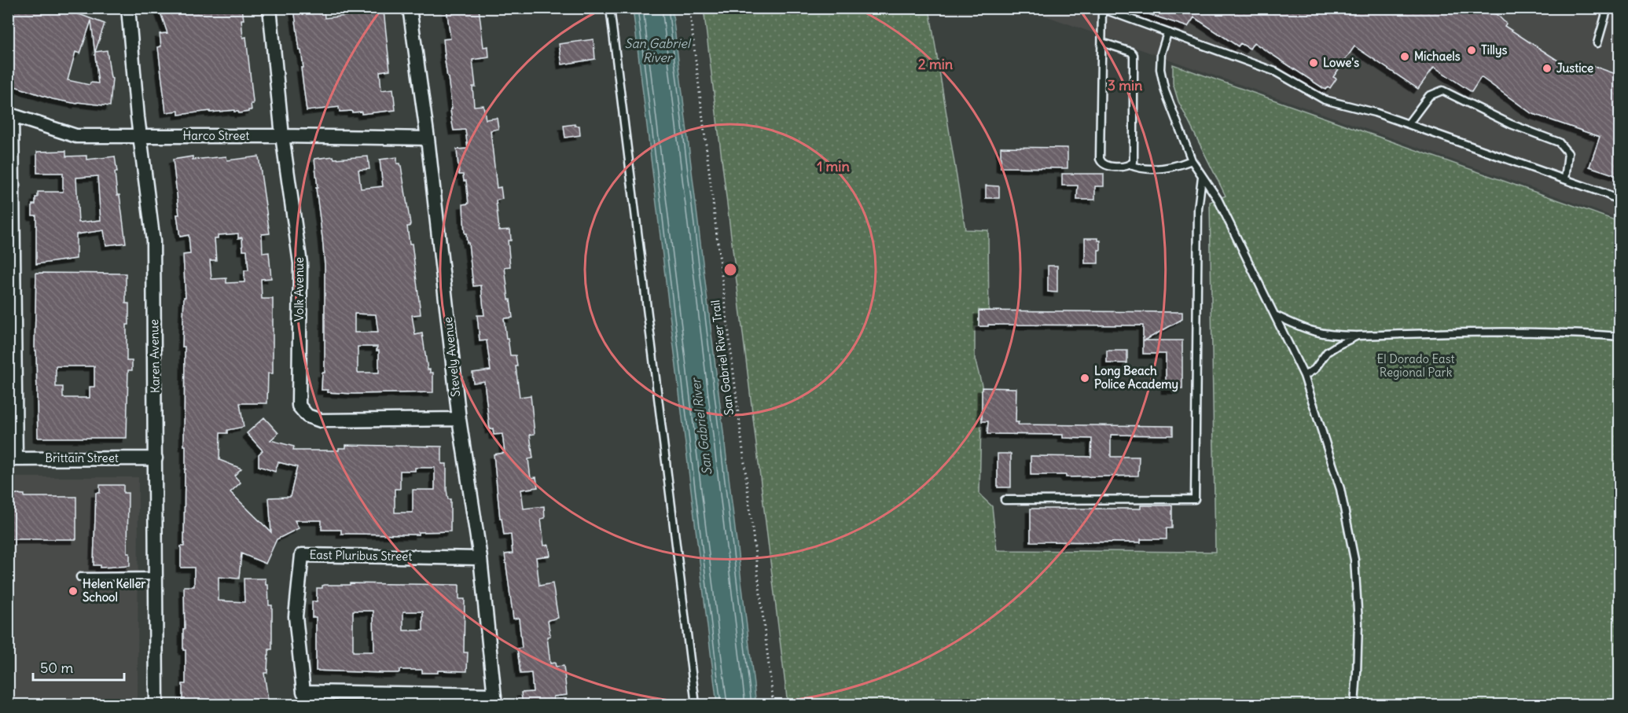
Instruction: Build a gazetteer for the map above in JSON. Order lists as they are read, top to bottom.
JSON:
{
  "streets": {
    "street": [
      "Harco Street",
      "Volk Avenue",
      "Karen Avenue",
      "Stevely Avenue",
      "Brittain Street",
      "East Pluribus Street"
    ],
    "path": ["San Gabriel River Trail"]
  },
  "crossings": [
    ["Harco Street", "Volk Avenue"],
    ["Harco Street", "Karen Avenue"],
    ["Harco Street", "Stevely Avenue"],
    ["Volk Avenue", "Stevely Avenue"],
    ["Karen Avenue", "Brittain Street"],
    ["Stevely Avenue", "East Pluribus Street"]
  ],
  "water": ["San Gabriel River"],
  "parks": ["El Dorado East Regional Park"],
  "places": [
    "Tillys",
    "Michaels",
    "Lowe's",
    "Justice",
    "Long Beach Police Academy",
    "Helen Keller School"
  ],
  "scale_bar": "50 m",
  "rings": ["2 min", "3 min", "1 min"]
}
